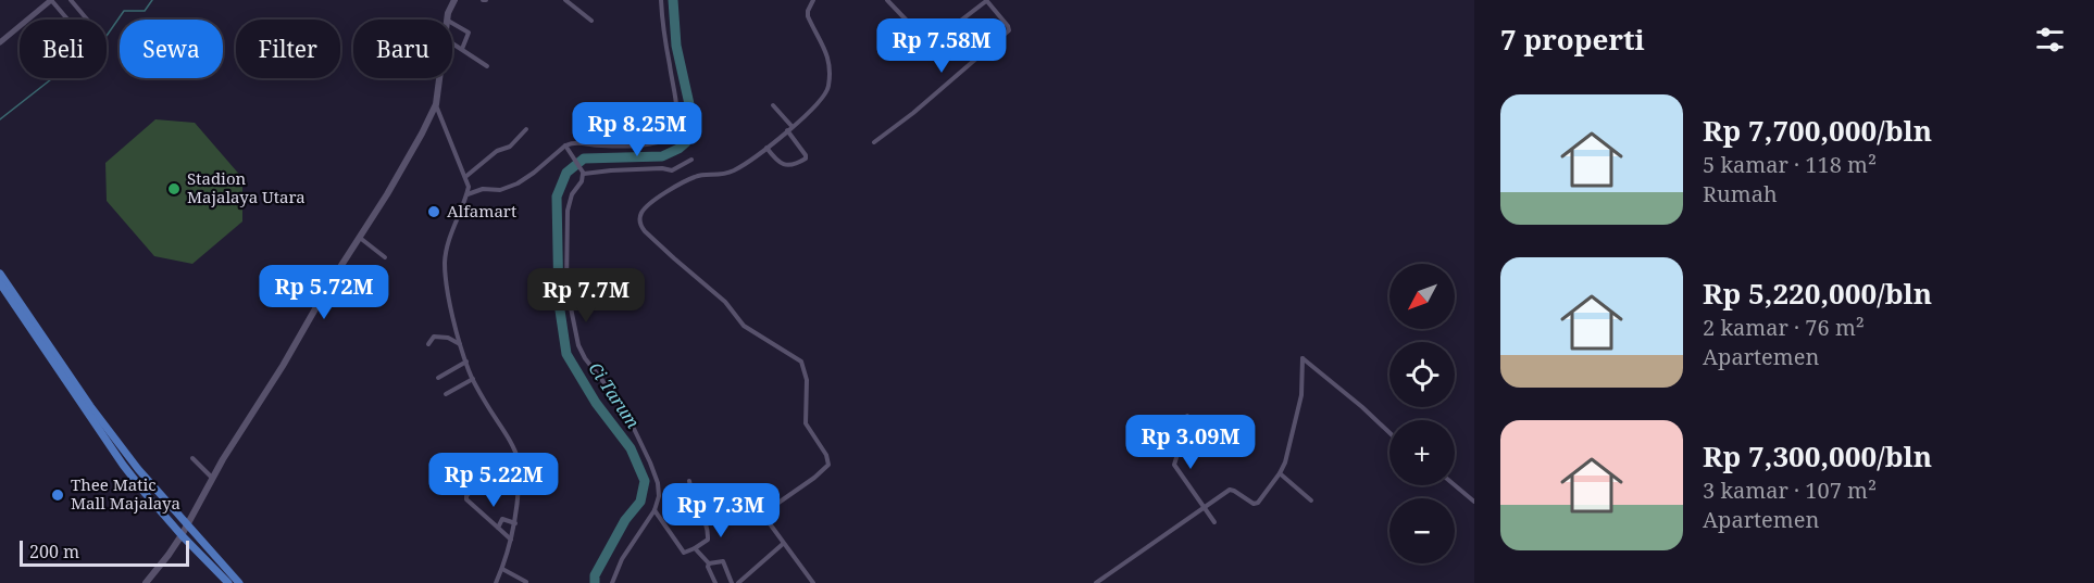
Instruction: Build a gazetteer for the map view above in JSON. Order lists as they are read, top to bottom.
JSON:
{
  "water": ["Ci Tarum"],
  "places": ["Stadion Majalaya Utara", "Alfamart", "Thee Matic Mall Majalaya"],
  "scale_bar": "200 m",
  "north": "bottom left",
  "page": {
    "heading": "7 properti",
    "price": [
      "Rp 7.58M",
      "Rp 8.25M",
      "Rp 5.72M",
      "Rp 7.7M",
      "Rp 3.09M",
      "Rp 5.22M",
      "Rp 7.3M"
    ],
    "chip": [
      "Beli",
      "Sewa",
      "Filter",
      "Baru"
    ],
    "list": [
      {
        "name": "Rp 7,700,000/bln",
        "note": "5 kamar · 118 m² · Rumah"
      },
      {
        "name": "Rp 5,220,000/bln",
        "note": "2 kamar · 76 m² · Apartemen"
      },
      {
        "name": "Rp 7,300,000/bln",
        "note": "3 kamar · 107 m² · Apartemen"
      }
    ],
    "map_buttons": ["+", "−"],
    "scale": "200 m"
  }
}
